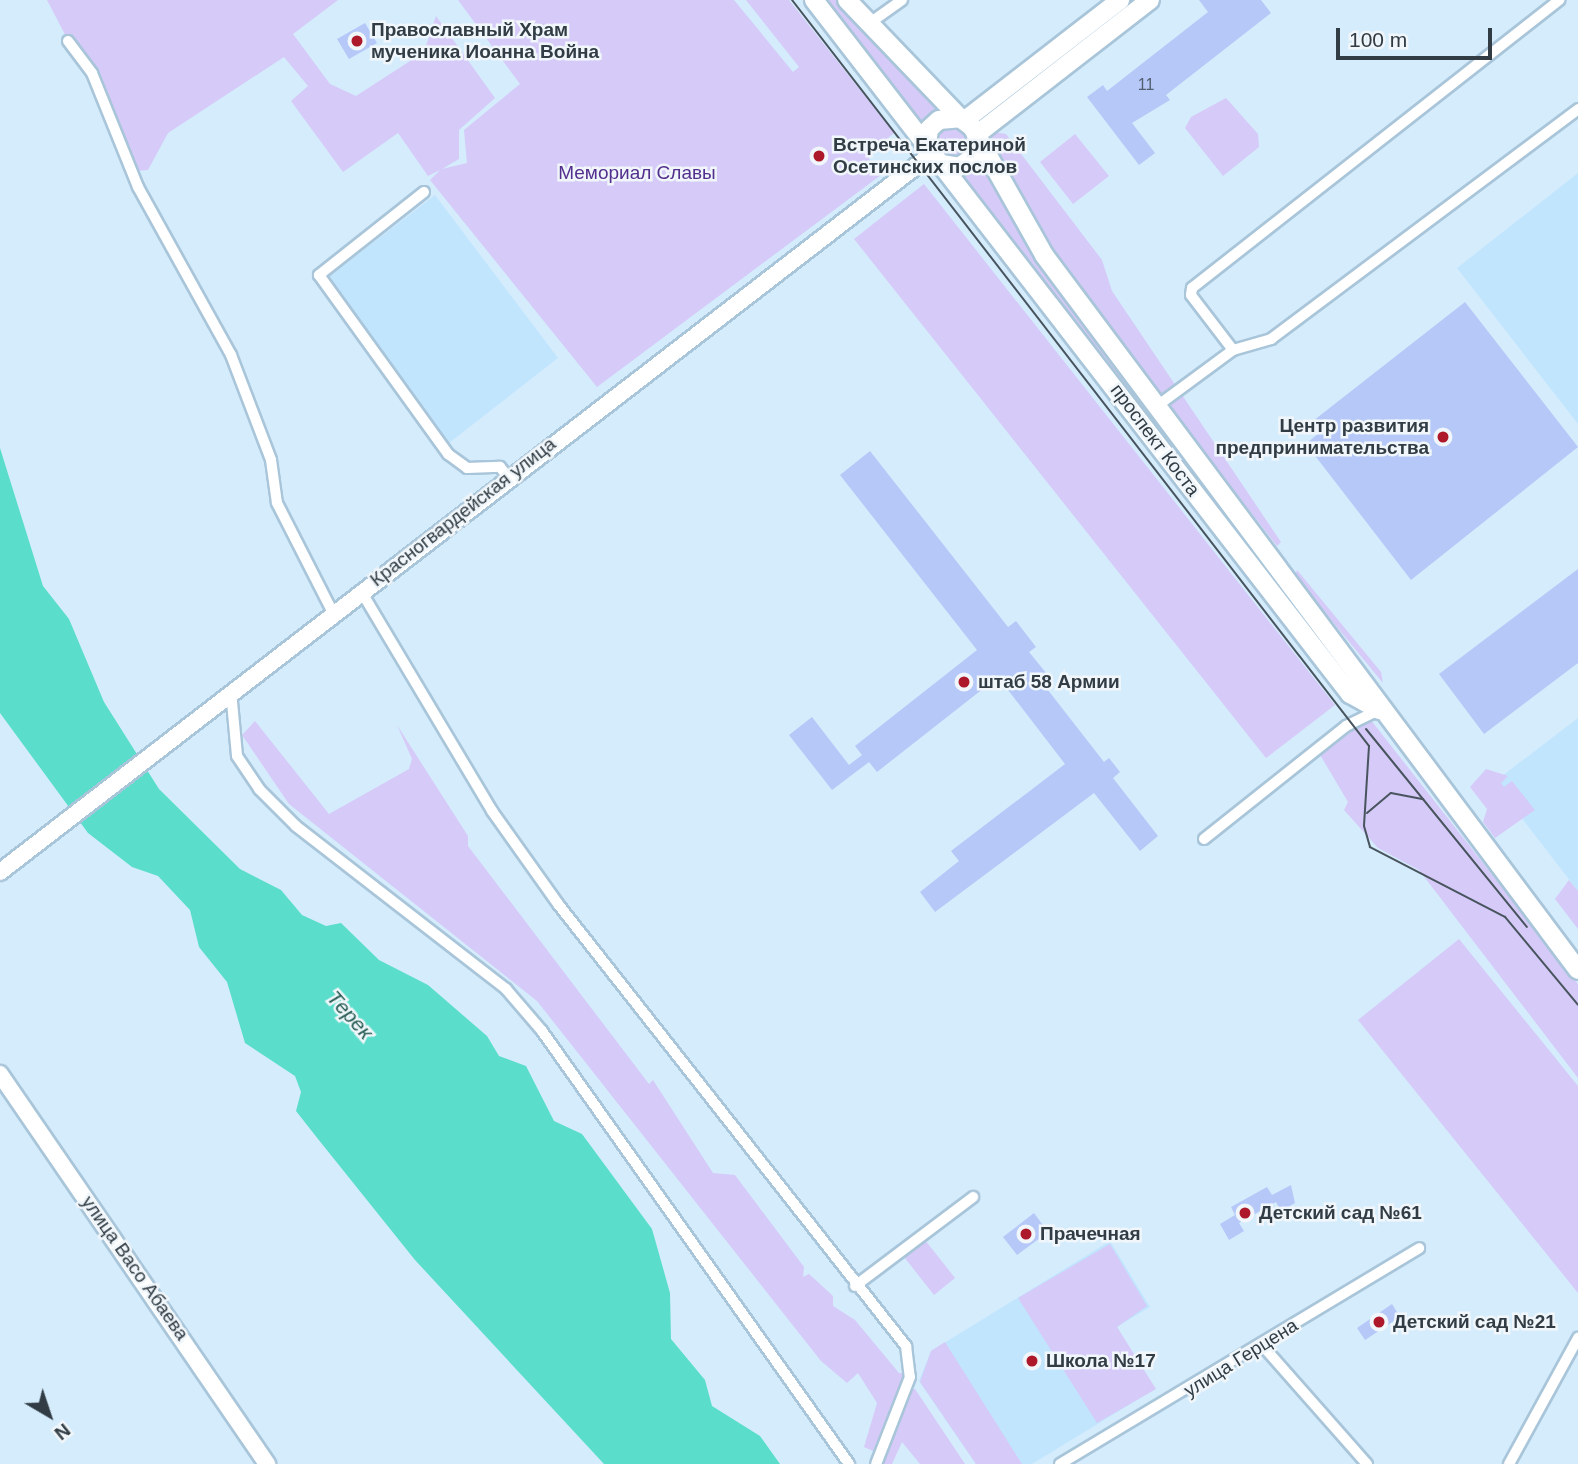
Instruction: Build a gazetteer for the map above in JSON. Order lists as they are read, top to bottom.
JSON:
{
  "streets": {
    "main road": ["проспект Коста", "Красногвардейская улица", "улица Васо Абаева"],
    "street": ["улица Герцена"]
  },
  "crossings": [
    ["проспект Коста", "Красногвардейская улица"]
  ],
  "water": ["Терек"],
  "parks": ["Мемориал Славы"],
  "places": [
    "Православный Храм мученика Иоанна Война",
    "Встреча Екатериной Осетинских послов",
    "Центр развития предпринимательства",
    "штаб 58 Армии",
    "Детский сад №61",
    "Прачечная",
    "Детский сад №21",
    "Школа №17"
  ],
  "house_numbers": ["11"],
  "scale_bar": "100 m",
  "north": "bottom right"
}
